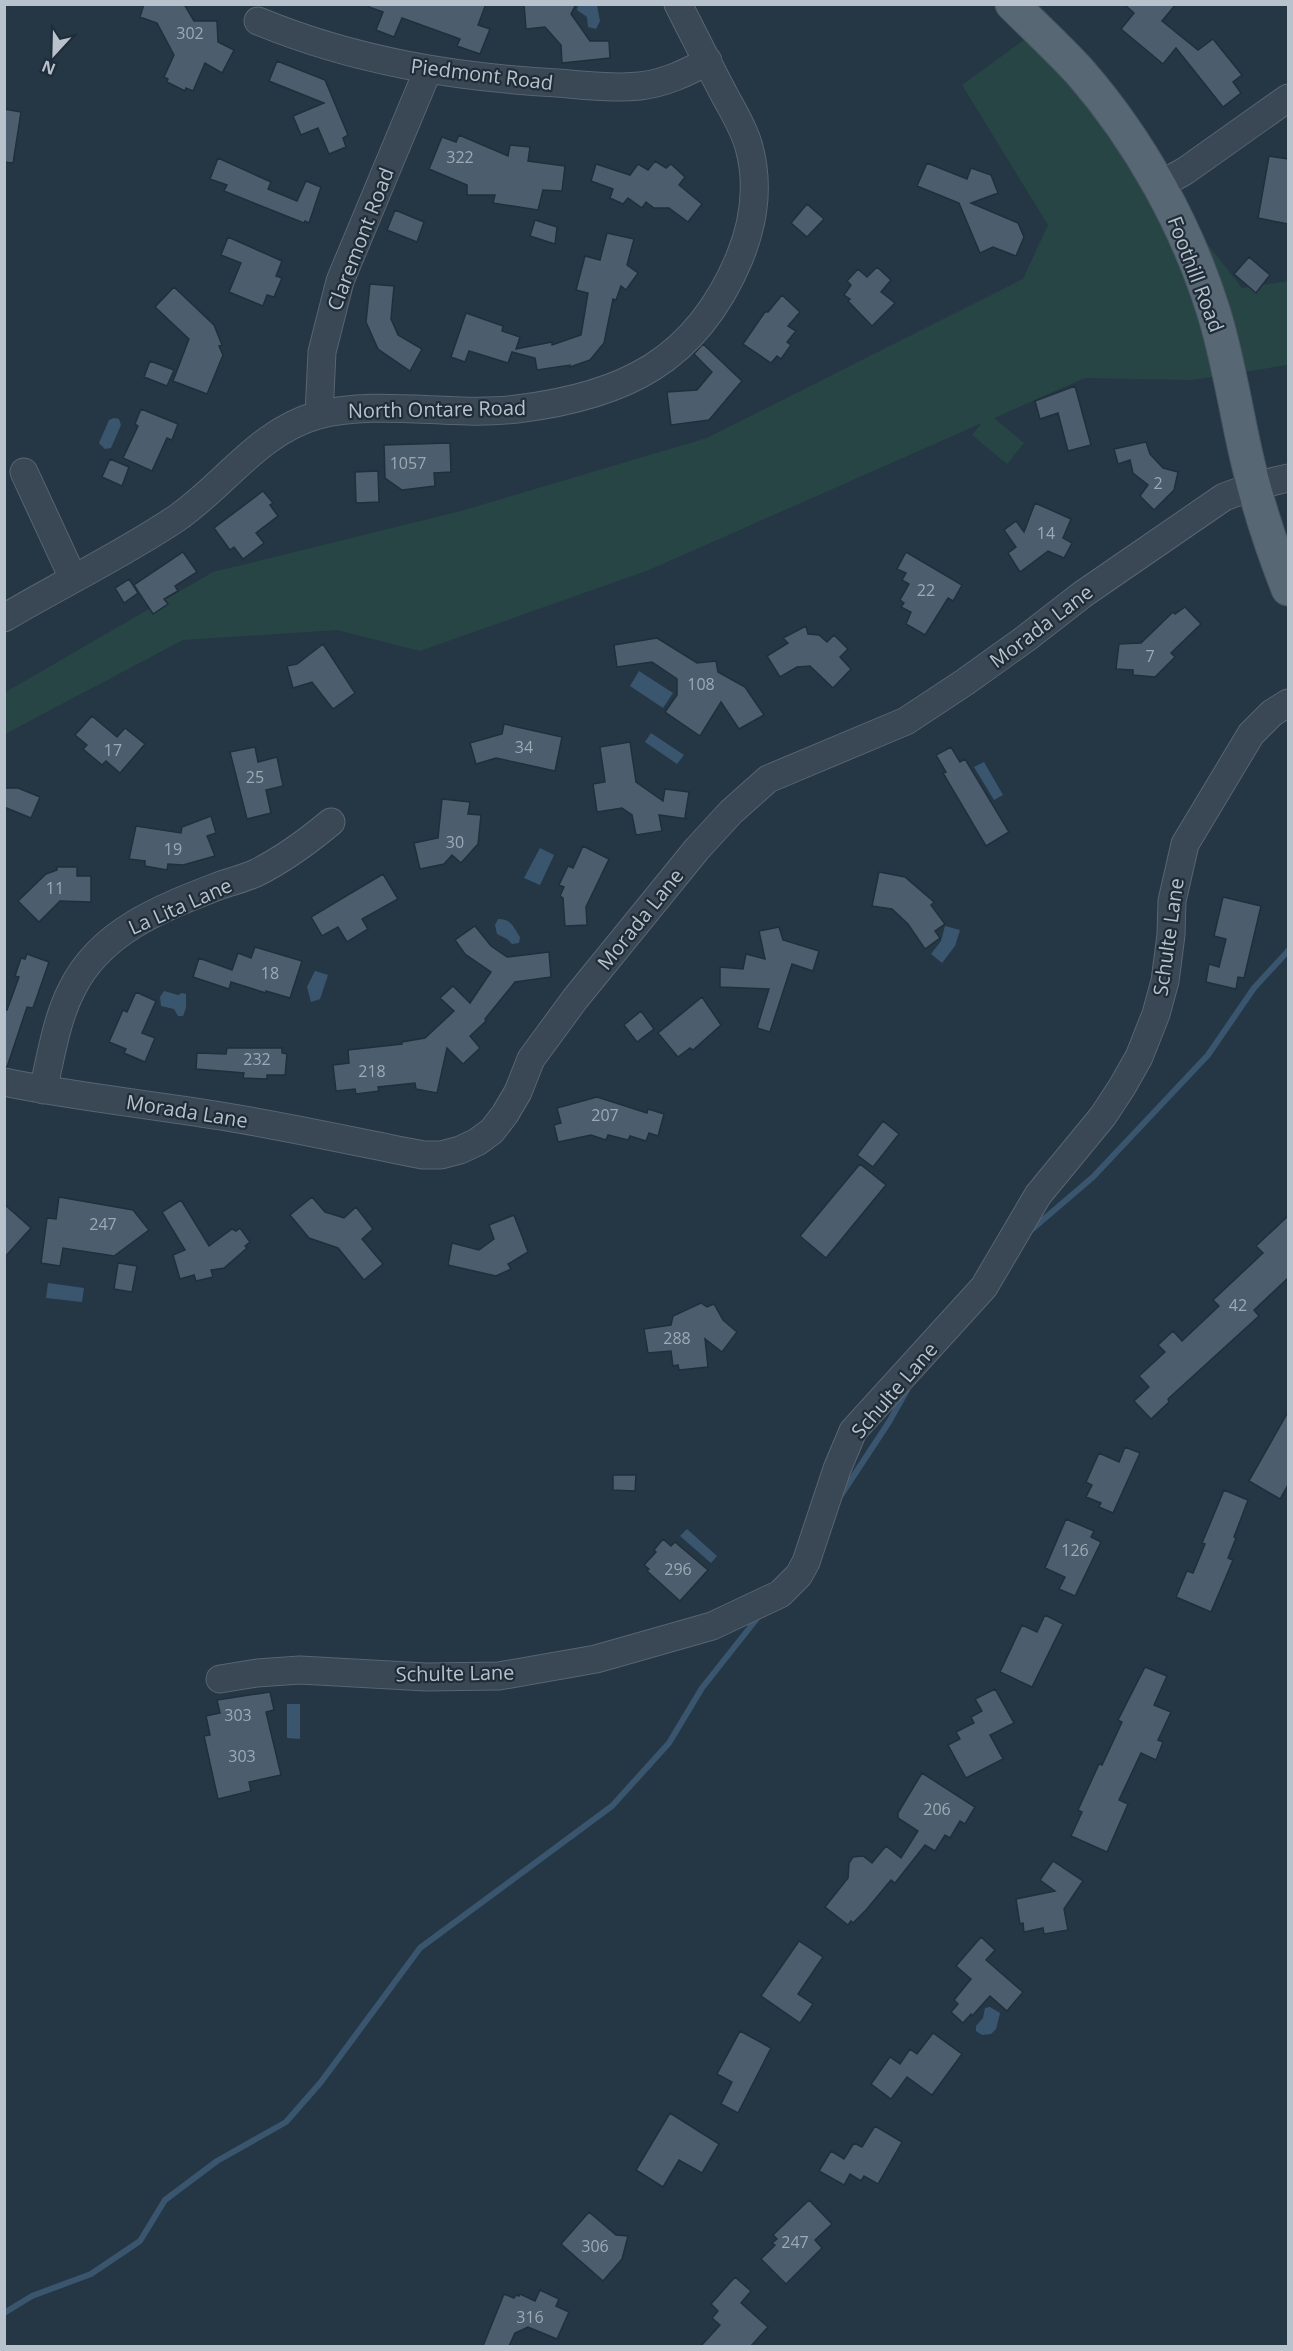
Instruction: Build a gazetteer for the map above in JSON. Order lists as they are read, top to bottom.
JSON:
{
  "streets": {
    "main road": ["Foothill Road"],
    "street": [
      "Piedmont Road",
      "Claremont Road",
      "North Ontare Road",
      "Morada Lane",
      "La Lita Lane",
      "Schulte Lane"
    ]
  },
  "crossings": [
    ["Piedmont Road", "Claremont Road"],
    ["Piedmont Road", "North Ontare Road"],
    ["Claremont Road", "North Ontare Road"],
    ["Foothill Road", "Morada Lane"],
    ["Morada Lane", "La Lita Lane"]
  ],
  "house_numbers": [
    "302",
    "322",
    "1057",
    "2",
    "14",
    "22",
    "7",
    "108",
    "34",
    "17",
    "25",
    "30",
    "19",
    "11",
    "18",
    "232",
    "218",
    "207",
    "247",
    "42",
    "288",
    "126",
    "296",
    "303",
    "303",
    "206",
    "247",
    "306",
    "316"
  ],
  "north": "bottom"
}
